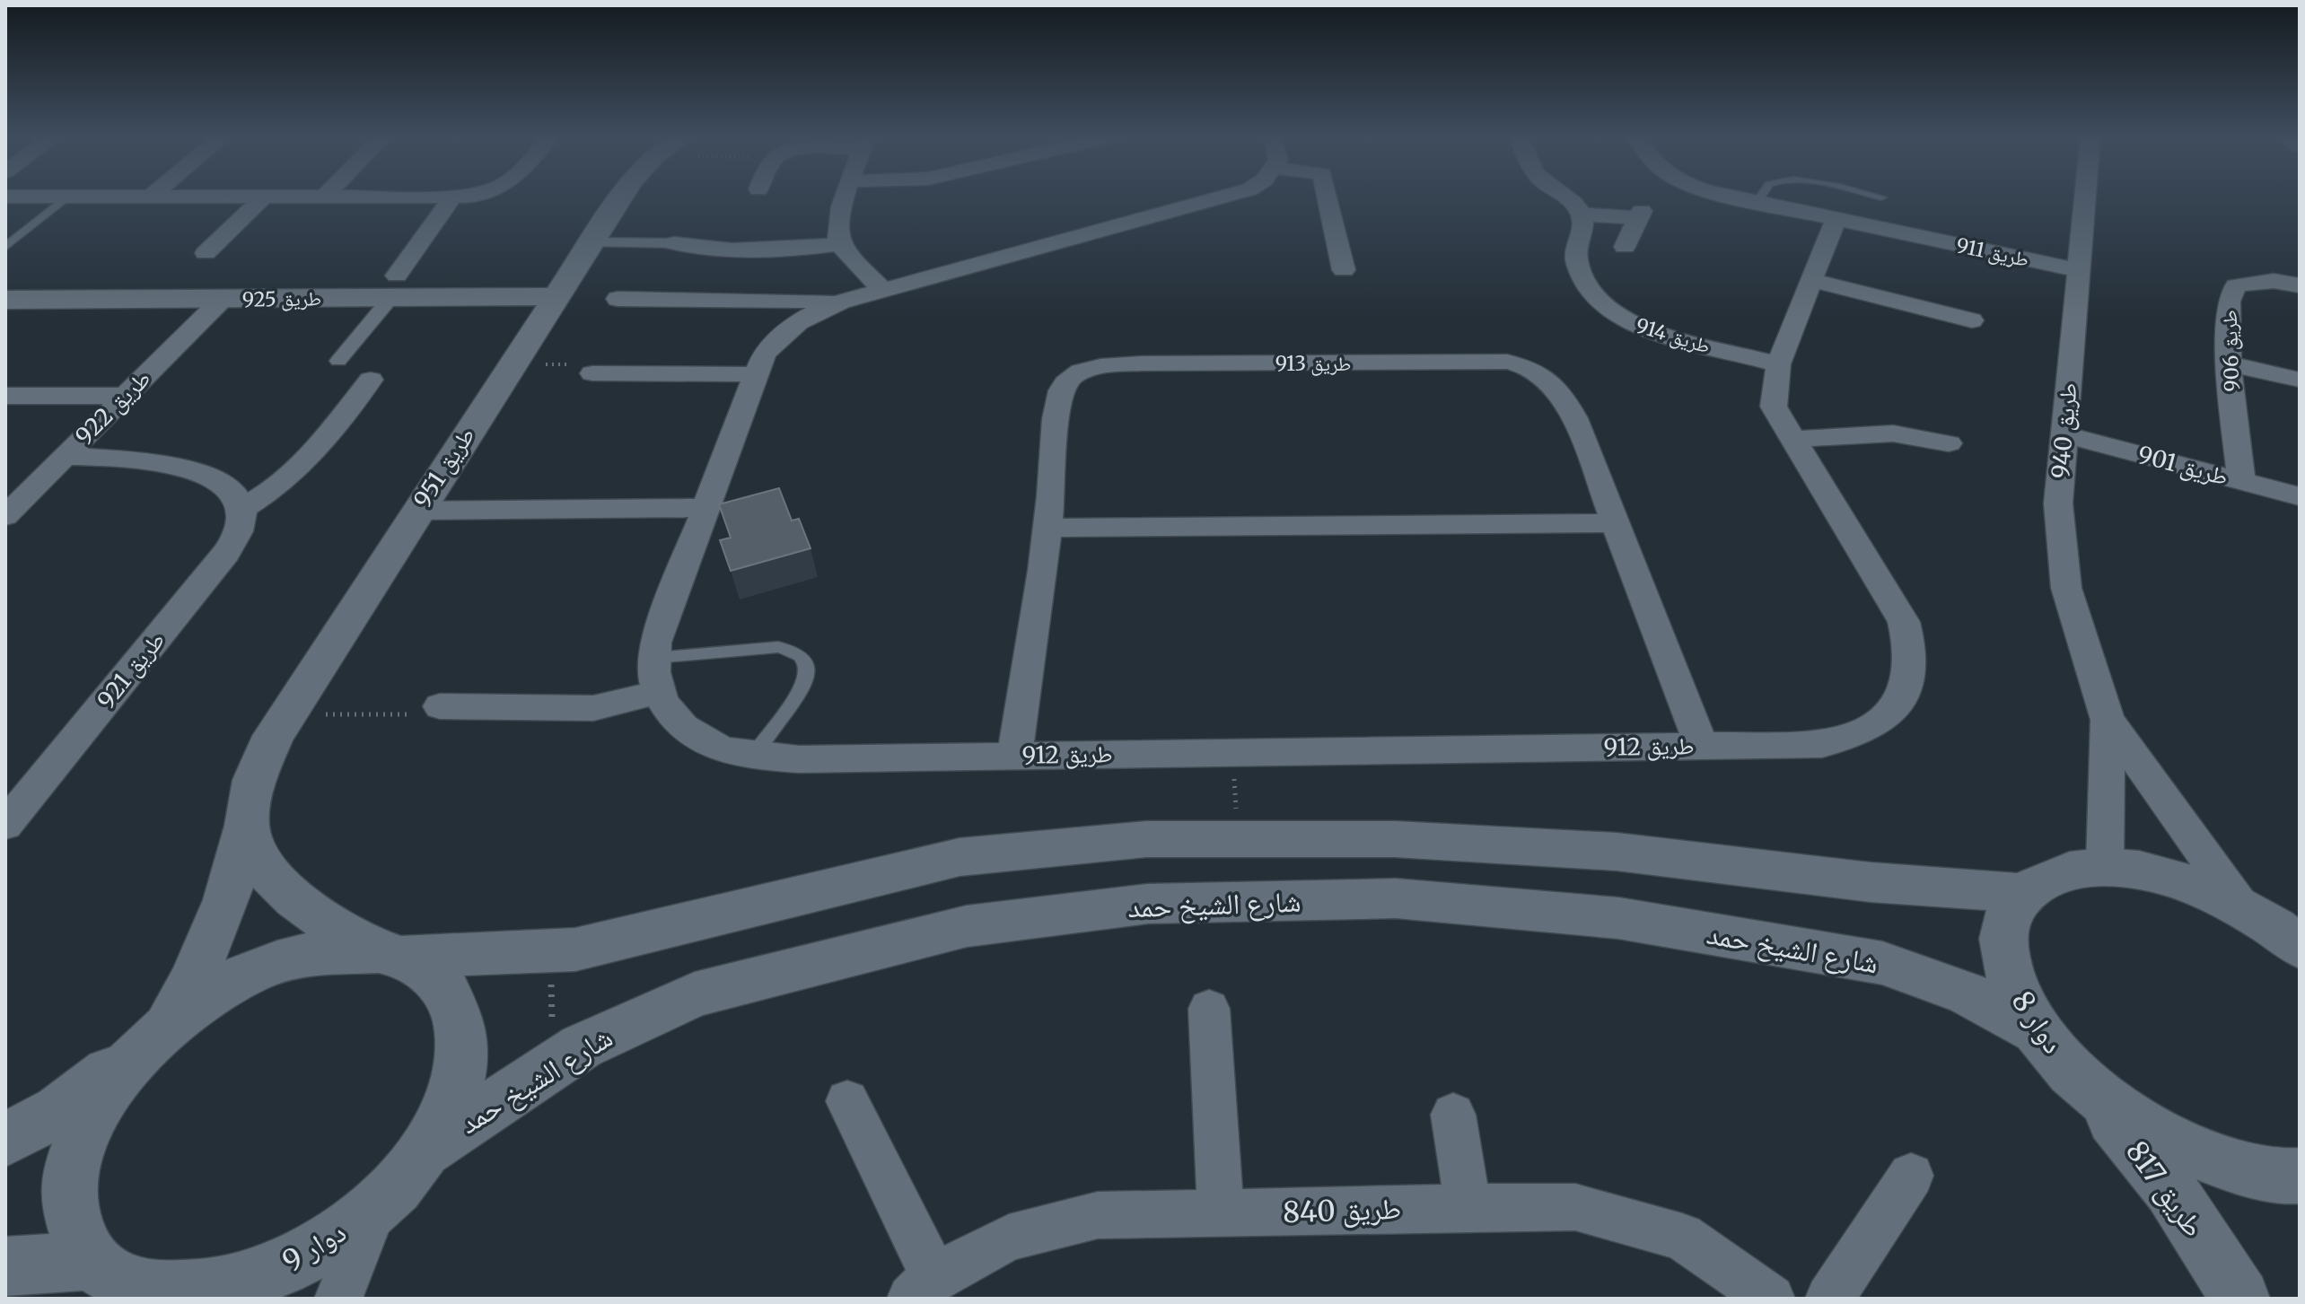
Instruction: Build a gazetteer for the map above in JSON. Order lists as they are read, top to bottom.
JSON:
{
  "streets": {
    "street": [
      "طريق 911",
      "طريق 925",
      "طريق 914",
      "طريق 906",
      "طريق 913",
      "طريق 922",
      "طريق 940",
      "طريق 901",
      "طريق 951",
      "طريق 921",
      "طريق 912",
      "شارع الشيخ حمد",
      "دوار 8",
      "طريق 817",
      "طريق 840",
      "دوار 9"
    ]
  },
  "crossings": [
    ["طريق 911", "طريق 940"],
    ["طريق 911", "طريق 912"],
    ["طريق 925", "طريق 922"],
    ["طريق 925", "طريق 951"],
    ["طريق 914", "طريق 912"],
    ["طريق 906", "طريق 901"],
    ["طريق 913", "طريق 912"],
    ["طريق 940", "طريق 901"],
    ["طريق 951", "دوار 9"],
    ["شارع الشيخ حمد", "دوار 8"],
    ["شارع الشيخ حمد", "دوار 9"],
    ["دوار 8", "طريق 817"]
  ]
}
